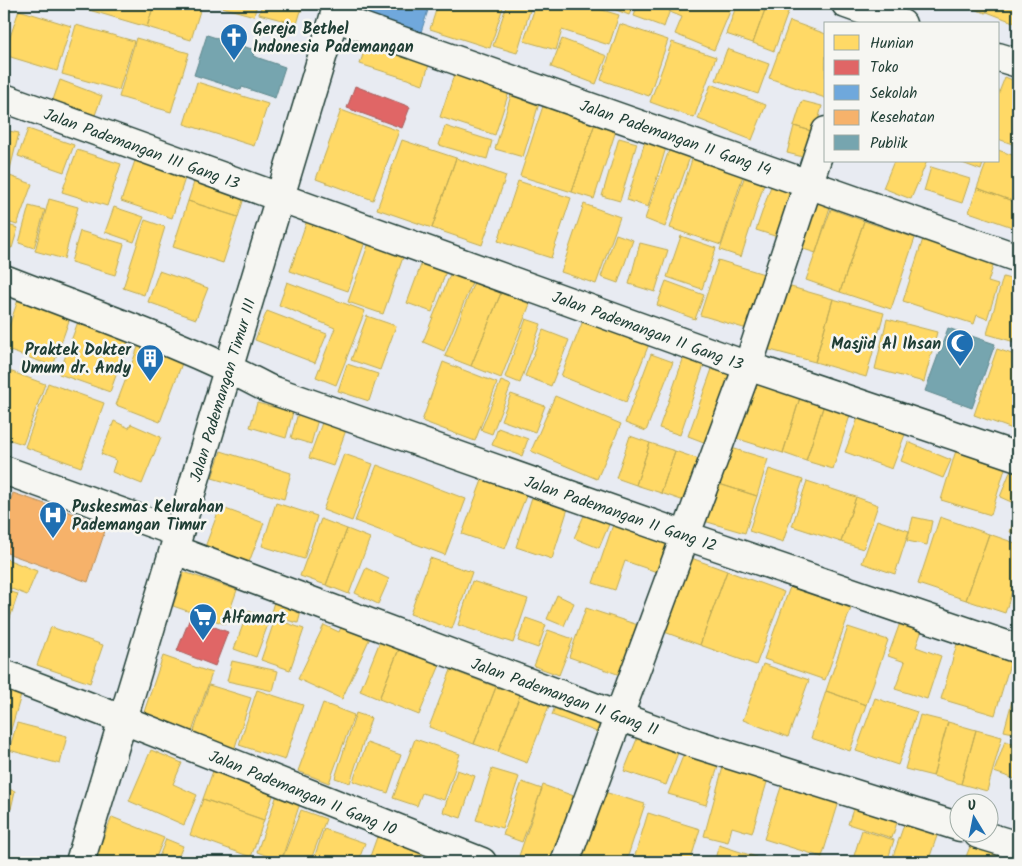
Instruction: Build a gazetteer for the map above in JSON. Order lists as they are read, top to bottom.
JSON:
{
  "streets": {
    "street": [
      "Jalan Pademangan II Gang 14",
      "Jalan Pademangan III Gang 13",
      "Jalan Pademangan II Gang 13",
      "Jalan Pademangan Timur III",
      "Jalan Pademangan II Gang 12",
      "Jalan Pademangan II Gang 11",
      "Jalan Pademangan II Gang 10"
    ]
  },
  "crossings": [
    ["Jalan Pademangan II Gang 14", "Jalan Pademangan Timur III"],
    ["Jalan Pademangan III Gang 13", "Jalan Pademangan II Gang 13"],
    ["Jalan Pademangan III Gang 13", "Jalan Pademangan Timur III"],
    ["Jalan Pademangan II Gang 13", "Jalan Pademangan Timur III"],
    ["Jalan Pademangan Timur III", "Jalan Pademangan II Gang 12"],
    ["Jalan Pademangan Timur III", "Jalan Pademangan II Gang 11"],
    ["Jalan Pademangan Timur III", "Jalan Pademangan II Gang 10"]
  ],
  "places": {
    "church": ["Gereja Bethel Indonesia Pademangan"],
    "mosque": ["Masjid Al Ihsan"],
    "building": ["Praktek Dokter Umum dr. Andy"],
    "hospital": ["Puskesmas Kelurahan Pademangan Timur"],
    "supermarket": ["Alfamart"]
  },
  "legend": [
    "Hunian",
    "Toko",
    "Sekolah",
    "Kesehatan",
    "Publik"
  ],
  "north": "top"
}
